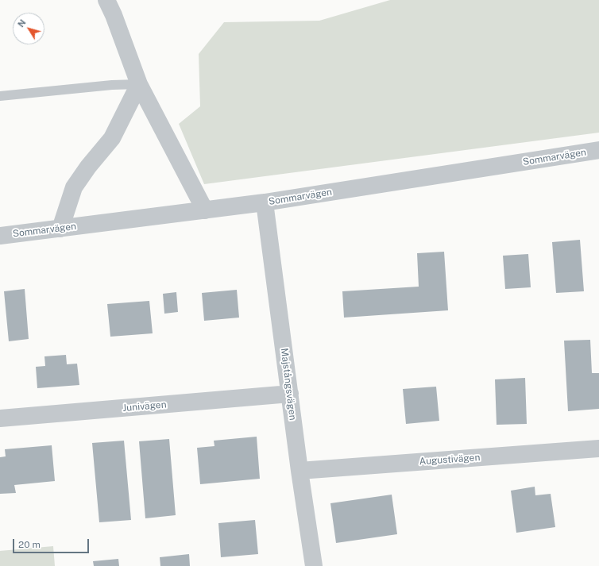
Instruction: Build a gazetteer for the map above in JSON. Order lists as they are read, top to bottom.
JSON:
{
  "streets": {
    "street": [
      "Sommarvägen",
      "Majstångsvägen",
      "Junivägen",
      "Augustivägen"
    ]
  },
  "crossings": [
    ["Sommarvägen", "Majstångsvägen"],
    ["Majstångsvägen", "Junivägen"],
    ["Majstångsvägen", "Augustivägen"]
  ],
  "scale_bar": "20 m",
  "north": "top left"
}
